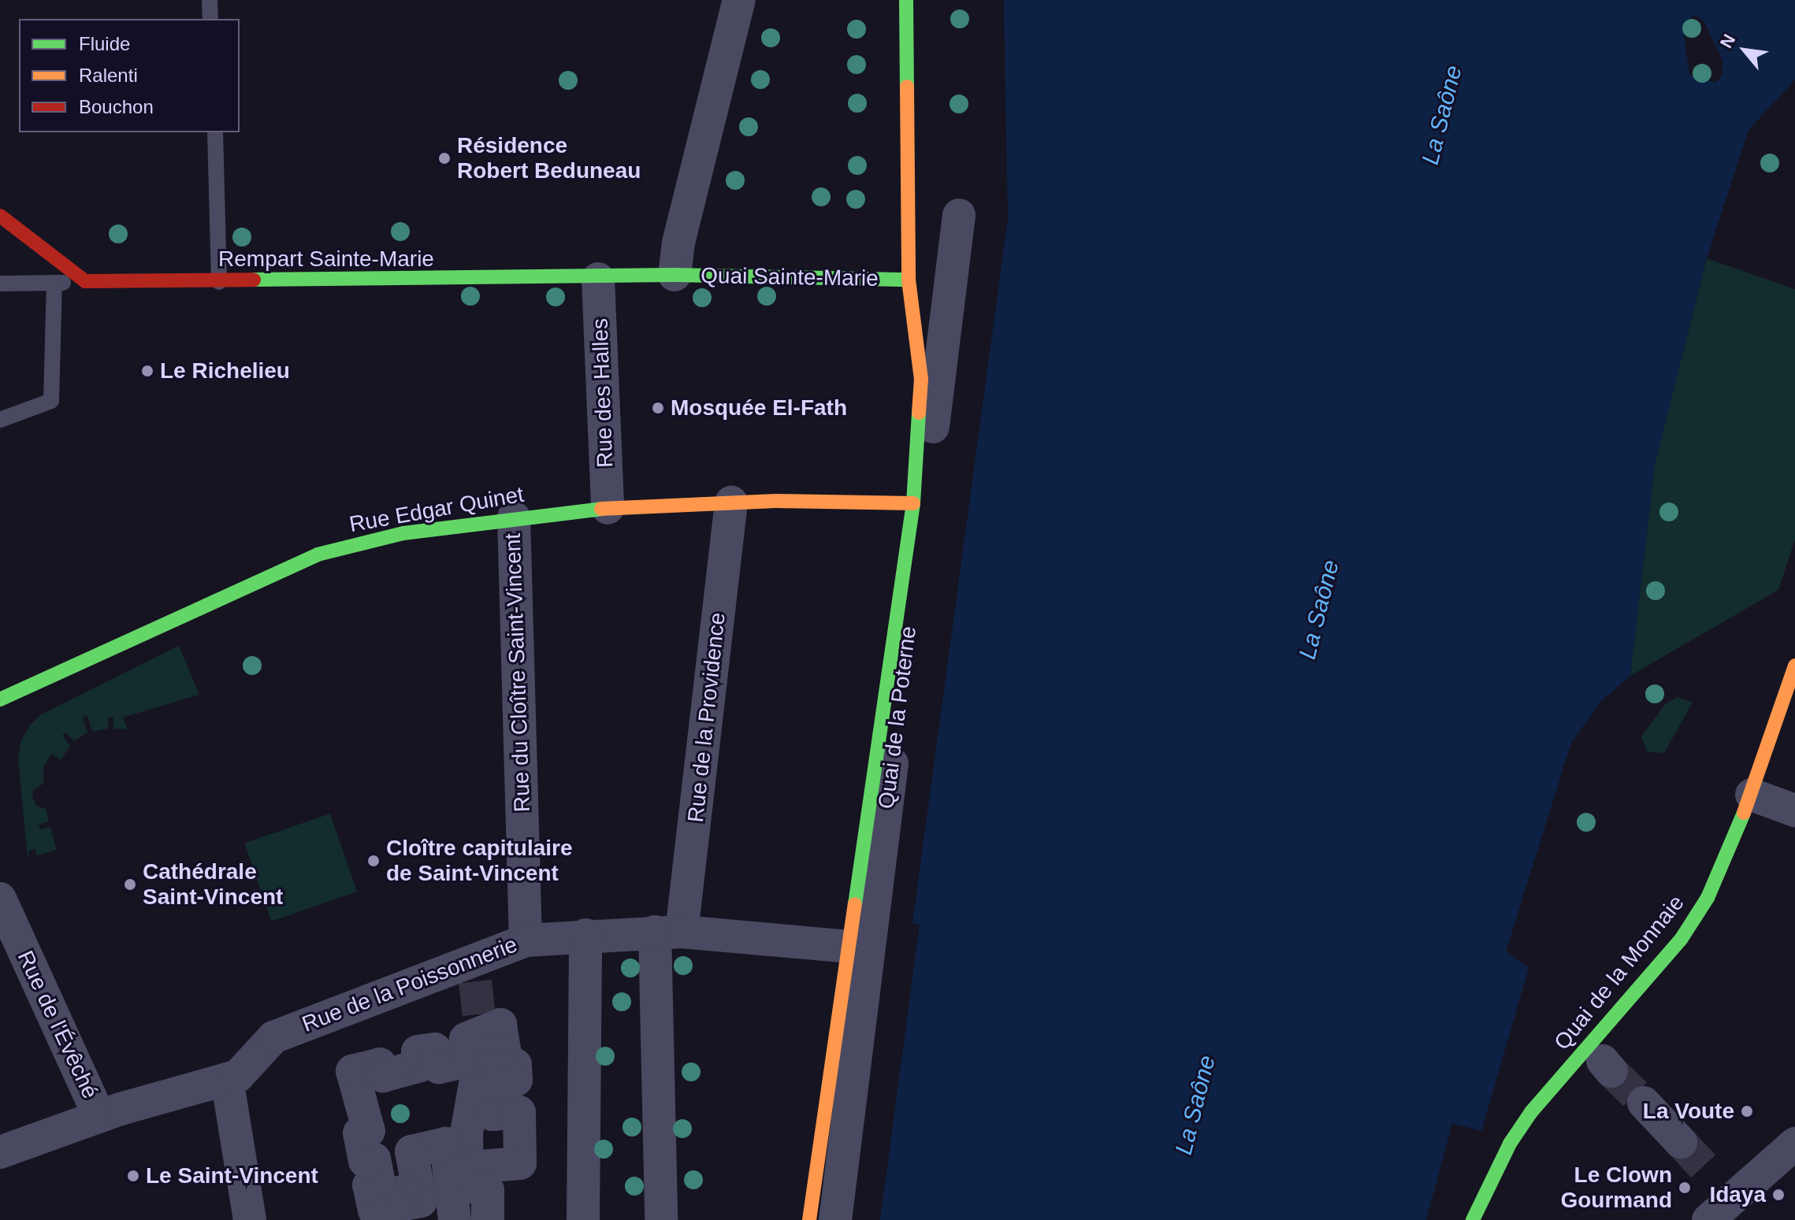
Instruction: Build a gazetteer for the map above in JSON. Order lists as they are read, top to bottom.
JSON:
{
  "streets": {
    "main road": [
      "Rempart Sainte-Marie",
      "Quai Sainte-Marie",
      "Rue Edgar Quinet",
      "Quai de la Poterne",
      "Quai de la Monnaie"
    ],
    "street": [
      "Rue des Halles",
      "Rue du Cloître Saint-Vincent",
      "Rue de la Providence",
      "Rue de la Poissonnerie",
      "Rue de l'Évêché"
    ]
  },
  "crossings": [
    ["Rempart Sainte-Marie", "Quai Sainte-Marie"],
    ["Rempart Sainte-Marie", "Rue des Halles"],
    ["Quai Sainte-Marie", "Quai de la Poterne"],
    ["Rue des Halles", "Rue Edgar Quinet"],
    ["Rue Edgar Quinet", "Rue du Cloître Saint-Vincent"],
    ["Rue Edgar Quinet", "Rue de la Providence"],
    ["Rue Edgar Quinet", "Quai de la Poterne"],
    ["Rue du Cloître Saint-Vincent", "Rue de la Poissonnerie"],
    ["Rue de la Providence", "Rue de la Poissonnerie"],
    ["Quai de la Poterne", "Rue de la Poissonnerie"]
  ],
  "water": ["La Saône"],
  "places": [
    "Résidence Robert Beduneau",
    "Le Richelieu",
    "Mosquée El-Fath",
    "Cloître capitulaire de Saint-Vincent",
    "Cathédrale Saint-Vincent",
    "La Voute",
    "Le Saint-Vincent",
    "Le Clown Gourmand",
    "Idaya"
  ],
  "legend": ["Fluide", "Ralenti", "Bouchon"],
  "north": "top left"
}
